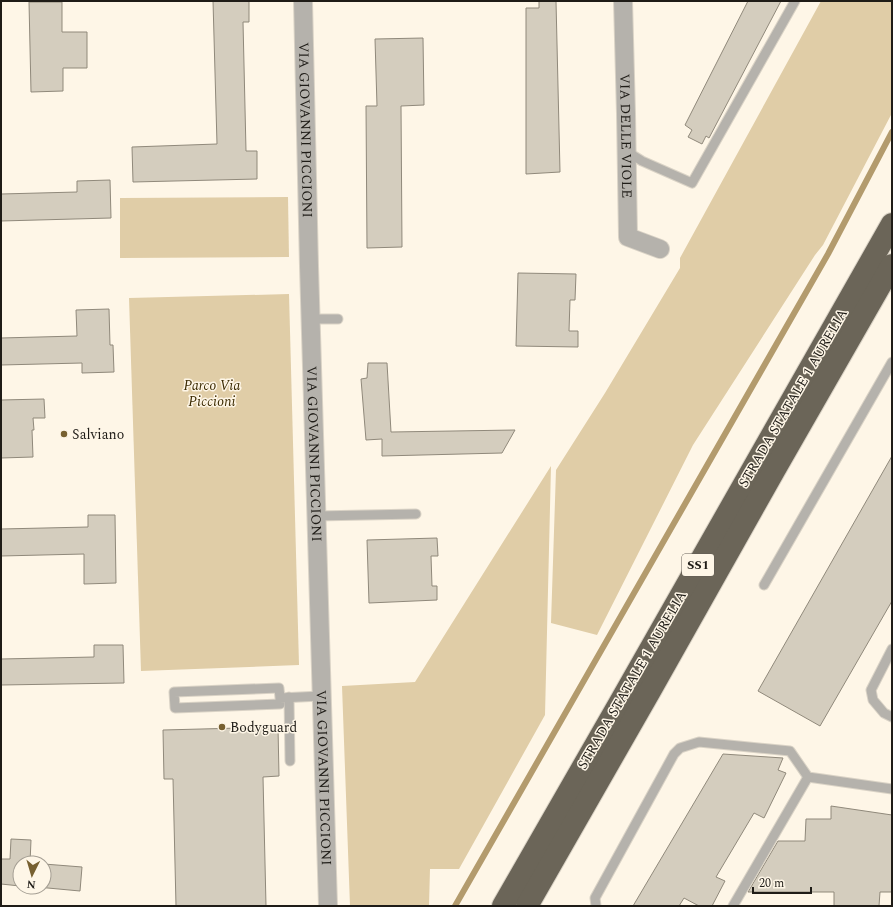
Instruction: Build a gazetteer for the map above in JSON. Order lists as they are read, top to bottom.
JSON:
{
  "streets": {
    "highway": ["STRADA STATALE 1 AURELIA", "SS1"],
    "street": ["VIA GIOVANNI PICCIONI", "VIA DELLE VIOLE"]
  },
  "parks": ["Parco Via Piccioni"],
  "places": ["Salviano", "Bodyguard"],
  "scale_bar": "20 m",
  "north": "bottom"
}
